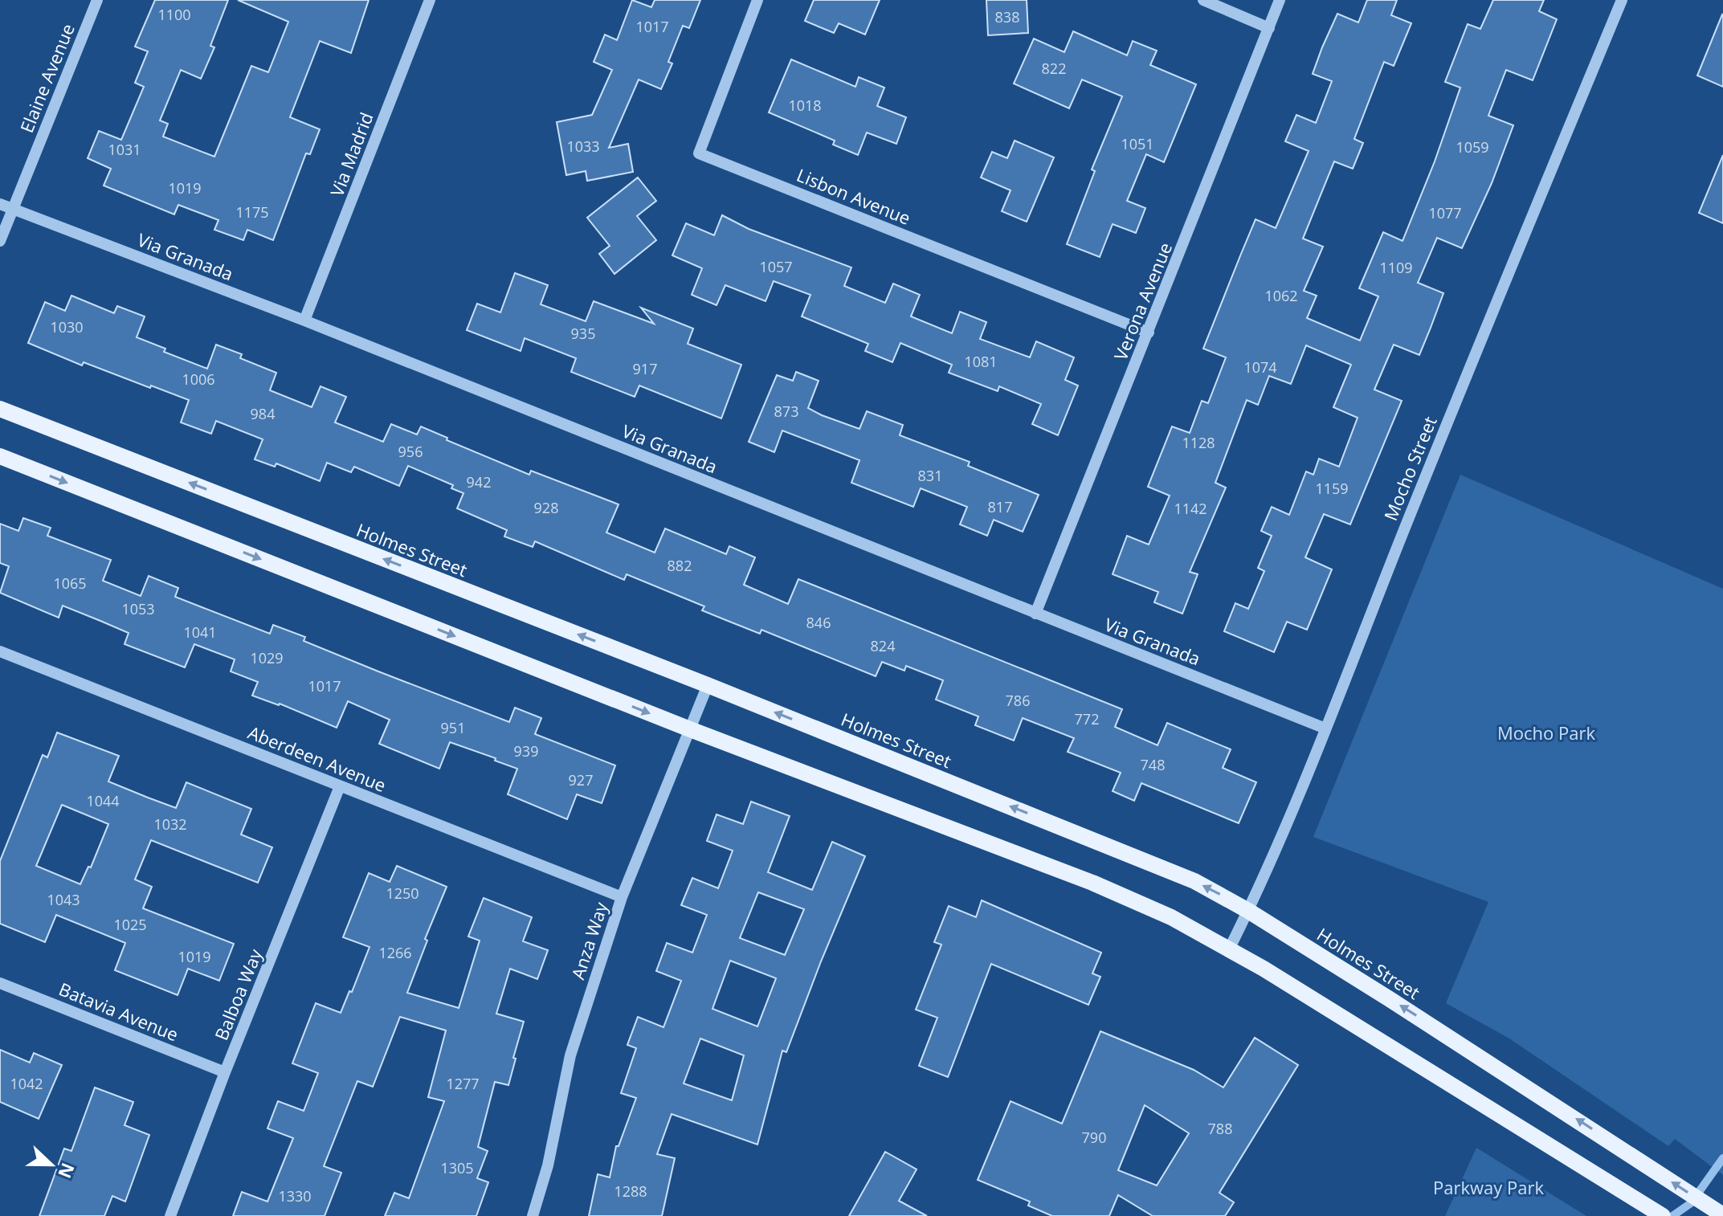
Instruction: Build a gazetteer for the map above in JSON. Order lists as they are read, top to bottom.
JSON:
{
  "streets": {
    "main road": ["Holmes Street"],
    "street": [
      "Elaine Avenue",
      "Via Madrid",
      "Lisbon Avenue",
      "Via Granada",
      "Verona Avenue",
      "Mocho Street",
      "Aberdeen Avenue",
      "Anza Way",
      "Balboa Way",
      "Batavia Avenue"
    ]
  },
  "crossings": [
    ["Elaine Avenue", "Via Granada"],
    ["Via Madrid", "Via Granada"],
    ["Lisbon Avenue", "Verona Avenue"],
    ["Via Granada", "Verona Avenue"],
    ["Via Granada", "Mocho Street"],
    ["Mocho Street", "Holmes Street"],
    ["Holmes Street", "Anza Way"],
    ["Aberdeen Avenue", "Anza Way"],
    ["Aberdeen Avenue", "Balboa Way"],
    ["Balboa Way", "Batavia Avenue"]
  ],
  "parks": ["Mocho Park", "Parkway Park"],
  "house_numbers": [
    "1100",
    "838",
    "1017",
    "822",
    "1018",
    "1051",
    "1033",
    "1059",
    "1031",
    "1019",
    "1175",
    "1077",
    "1057",
    "1109",
    "1062",
    "1030",
    "935",
    "1081",
    "1074",
    "917",
    "1006",
    "873",
    "984",
    "1128",
    "956",
    "831",
    "942",
    "1159",
    "817",
    "928",
    "1142",
    "882",
    "1065",
    "1053",
    "846",
    "1041",
    "824",
    "1029",
    "1017",
    "786",
    "772",
    "951",
    "939",
    "748",
    "927",
    "1044",
    "1032",
    "1250",
    "1043",
    "1025",
    "1266",
    "1019",
    "1042",
    "1277",
    "788",
    "790",
    "1305",
    "1288",
    "1330"
  ],
  "north": "right"
}
